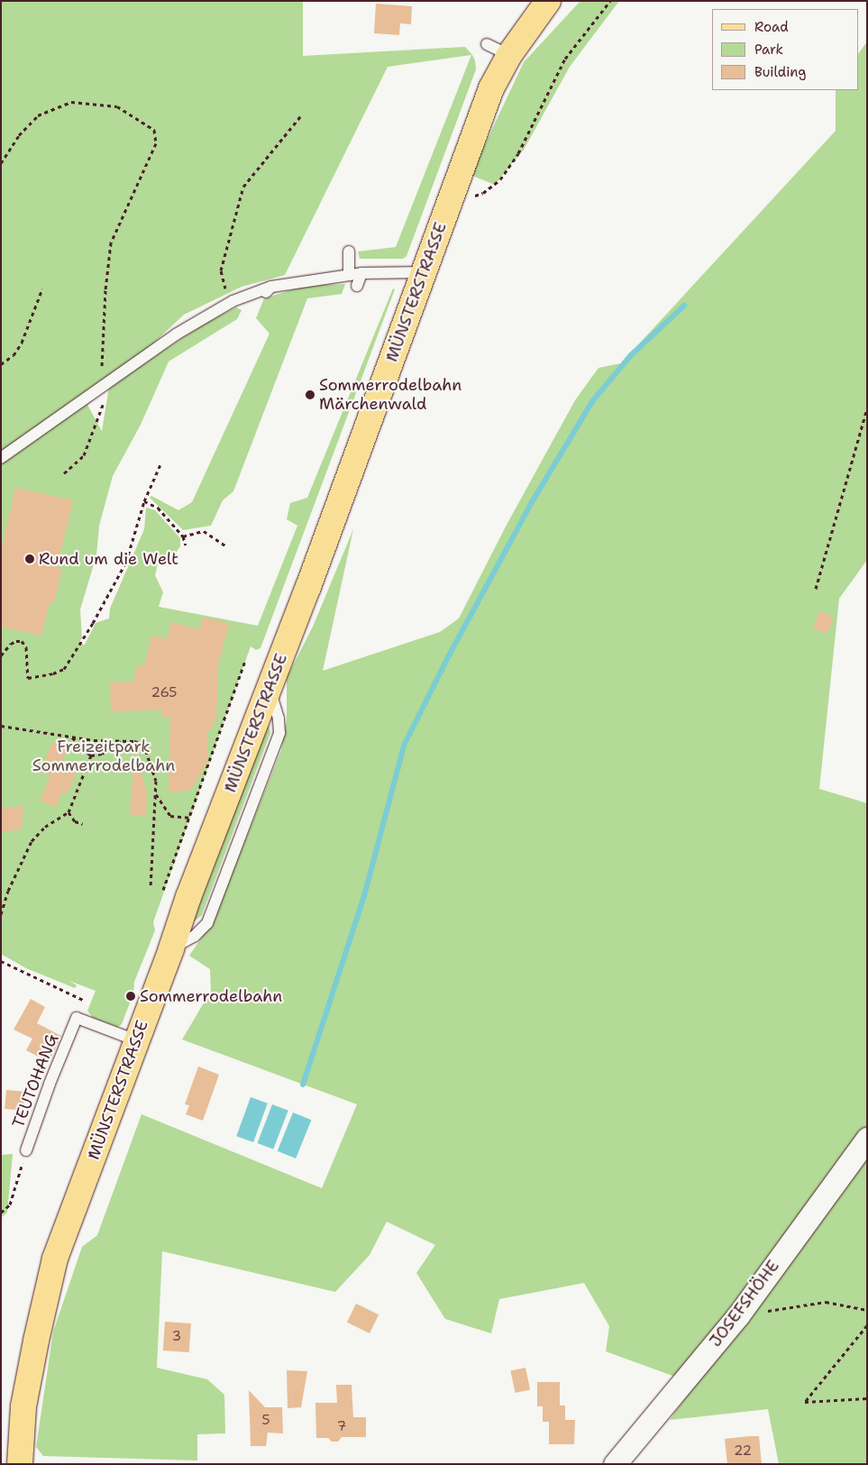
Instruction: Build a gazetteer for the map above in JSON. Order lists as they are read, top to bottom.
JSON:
{
  "streets": {
    "main road": ["MÜNSTERSTRASSE"],
    "street": ["JOSEFSHÖHE"],
    "lane": ["TEUTOHANG"]
  },
  "crossings": [
    ["MÜNSTERSTRASSE", "TEUTOHANG"]
  ],
  "parks": ["Freizeitpark Sommerrodelbahn"],
  "places": ["Sommerrodelbahn Märchenwald", "Rund um die Welt", "Sommerrodelbahn"],
  "house_numbers": [
    "265",
    "3",
    "5",
    "7",
    "22"
  ],
  "legend": ["Road", "Park", "Building"]
}
